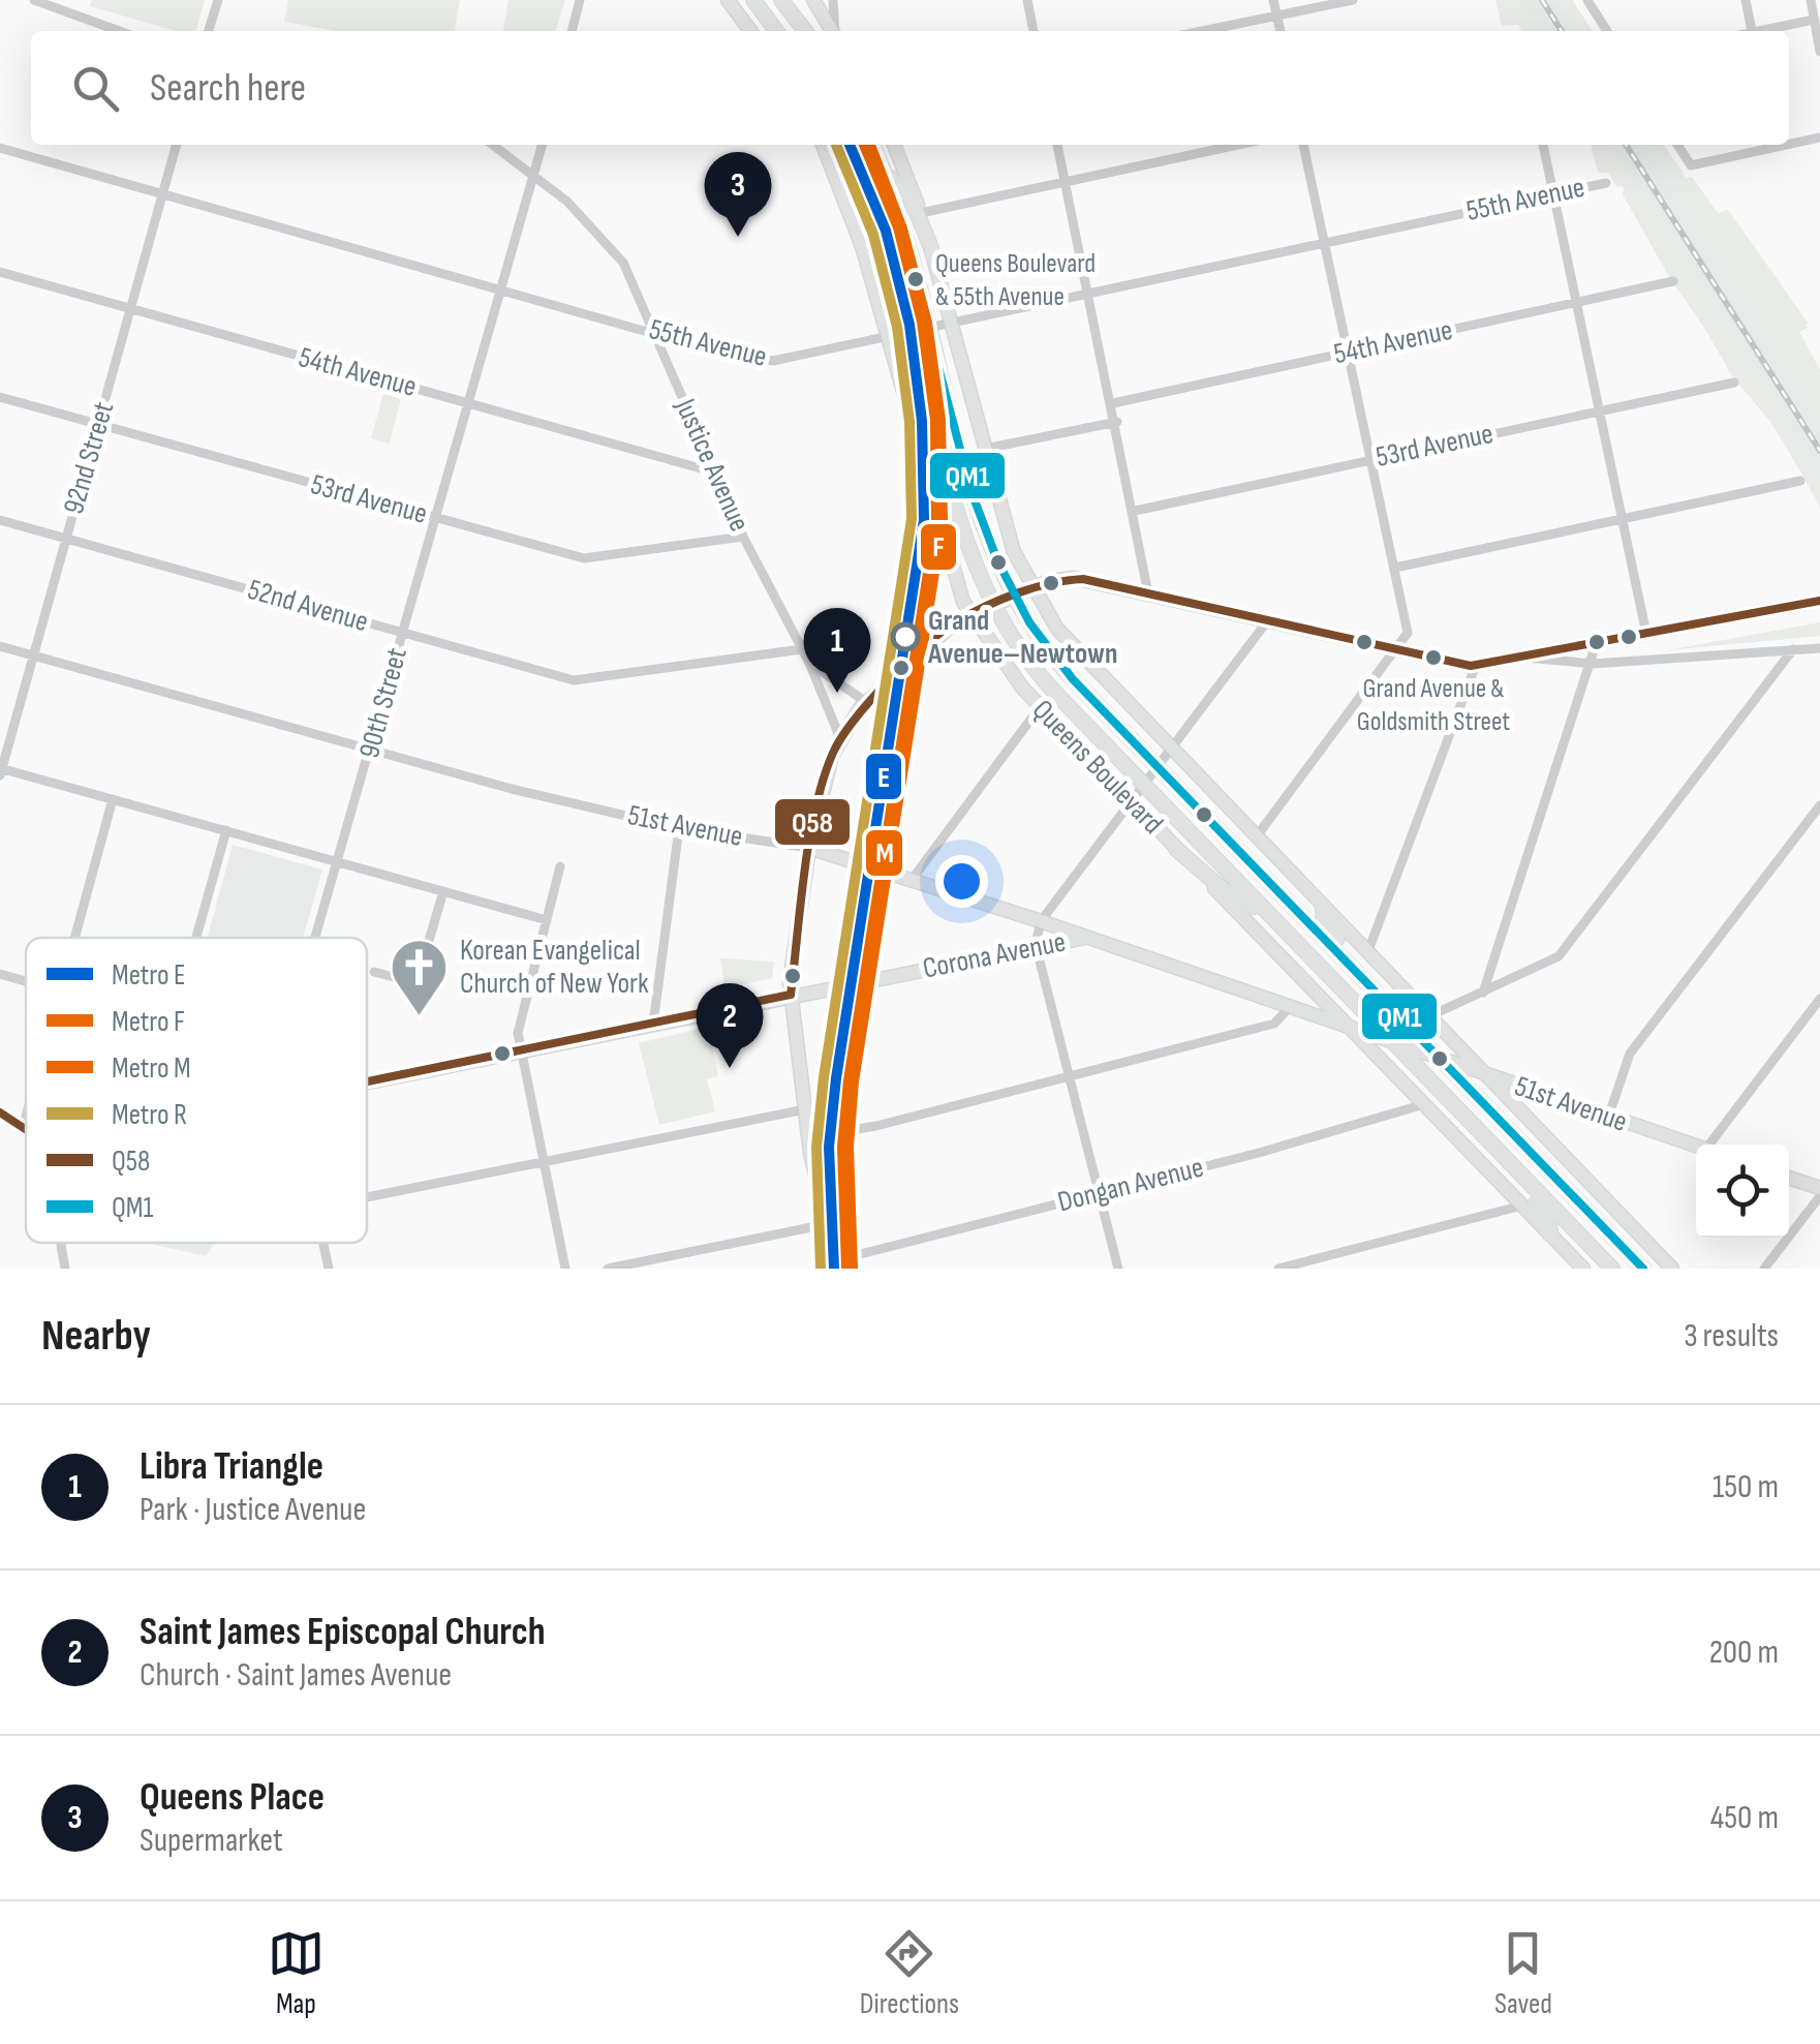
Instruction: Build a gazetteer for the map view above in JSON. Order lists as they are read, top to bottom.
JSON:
{
  "streets": {
    "main road": ["Queens Boulevard"],
    "street": [
      "55th Avenue",
      "54th Avenue",
      "53rd Avenue",
      "92nd Street",
      "Justice Avenue",
      "52nd Avenue",
      "90th Street",
      "51st Avenue",
      "Corona Avenue",
      "Dongan Avenue"
    ]
  },
  "crossings": [
    ["55th Avenue", "92nd Street"],
    ["55th Avenue", "Justice Avenue"],
    ["55th Avenue", "90th Street"],
    ["55th Avenue", "Queens Boulevard"],
    ["54th Avenue", "92nd Street"],
    ["54th Avenue", "Justice Avenue"],
    ["54th Avenue", "90th Street"],
    ["53rd Avenue", "92nd Street"],
    ["53rd Avenue", "Justice Avenue"],
    ["53rd Avenue", "90th Street"],
    ["92nd Street", "52nd Avenue"],
    ["92nd Street", "51st Avenue"],
    ["Justice Avenue", "52nd Avenue"],
    ["Justice Avenue", "90th Street"],
    ["52nd Avenue", "90th Street"],
    ["90th Street", "51st Avenue"],
    ["Queens Boulevard", "51st Avenue"],
    ["Queens Boulevard", "Dongan Avenue"],
    ["51st Avenue", "Corona Avenue"]
  ],
  "places": {
    "other": ["Queens Boulevard & 55th Avenue", "Grand Avenue–Newtown", "Grand Avenue & Goldsmith Street"],
    "church": ["Korean Evangelical Church of New York"]
  },
  "lines": [
    "metro line E",
    "metro line F",
    "metro line M",
    "metro line R",
    "transit line QM1",
    "transit line Q58"
  ],
  "legend": [
    "Metro E",
    "Metro F",
    "Metro M",
    "Metro R",
    "Q58",
    "QM1"
  ],
  "page": {
    "search": "Search here",
    "pins": ["3", "1", "2"],
    "heading": ["Nearby", "3 results"],
    "list": [
      {
        "mark": "1",
        "name": "Libra Triangle",
        "note": "Park · Justice Avenue",
        "value": "150 m"
      },
      {
        "mark": "2",
        "name": "Saint James Episcopal Church",
        "note": "Church · Saint James Avenue",
        "value": "200 m"
      },
      {
        "mark": "3",
        "name": "Queens Place",
        "note": "Supermarket",
        "value": "450 m"
      }
    ],
    "nav": ["Map", "Directions", "Saved"]
  }
}
